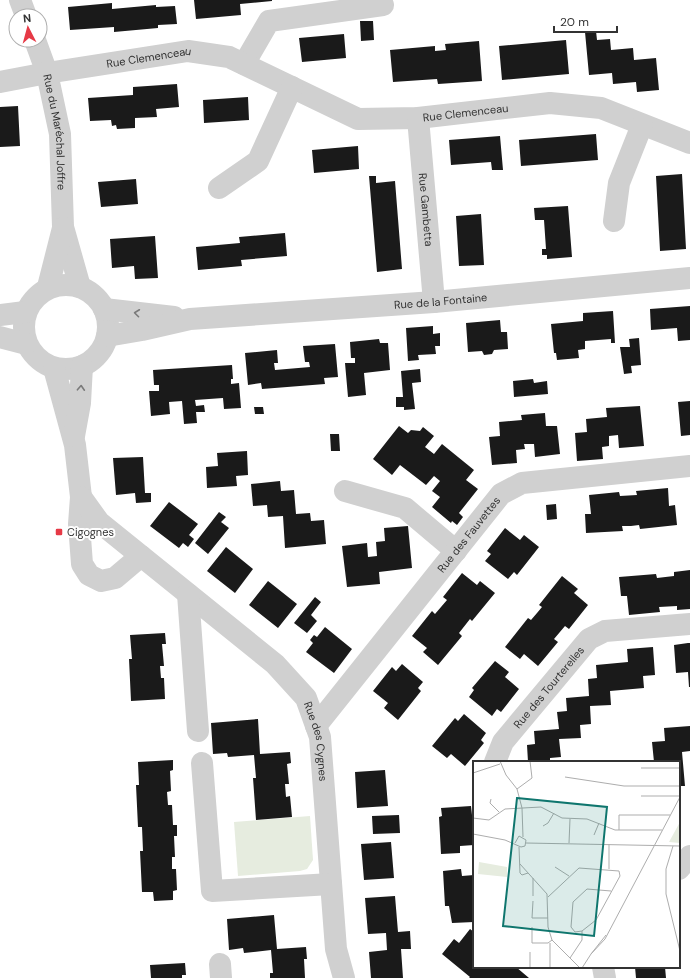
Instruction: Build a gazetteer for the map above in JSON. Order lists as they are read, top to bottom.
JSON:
{
  "streets": {
    "street": [
      "Rue Clemenceau",
      "Rue du Maréchal Joffre",
      "Rue Gambetta",
      "Rue de la Fontaine",
      "Rue des Fauvettes",
      "Rue des Tourterelles",
      "Rue des Cygnes"
    ]
  },
  "crossings": [
    ["Rue Clemenceau", "Rue du Maréchal Joffre"],
    ["Rue Clemenceau", "Rue Gambetta"],
    ["Rue du Maréchal Joffre", "Rue de la Fontaine"],
    ["Rue Gambetta", "Rue de la Fontaine"],
    ["Rue des Fauvettes", "Rue des Cygnes"]
  ],
  "places": {
    "transit": ["Cigognes"]
  },
  "scale_bar": "20 m",
  "north": "top"
}
